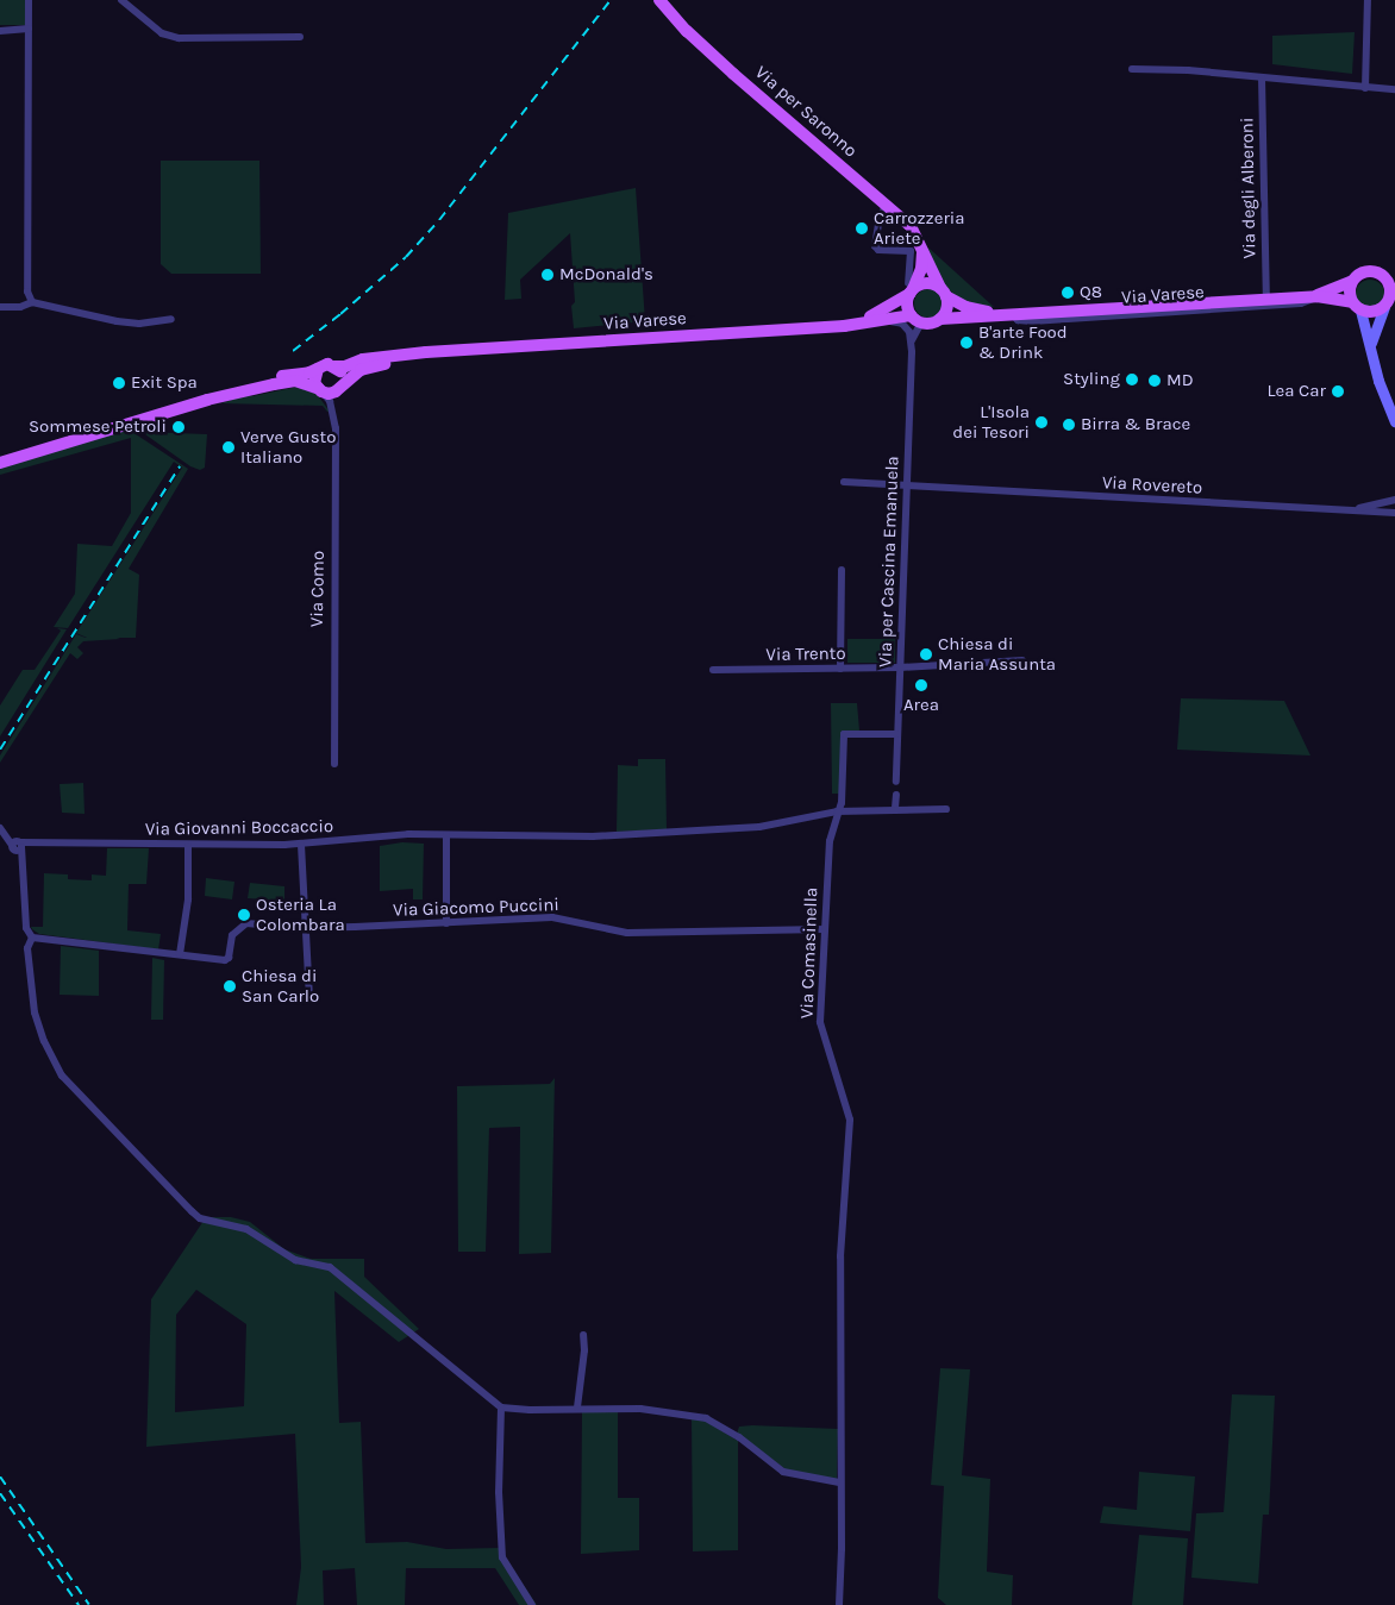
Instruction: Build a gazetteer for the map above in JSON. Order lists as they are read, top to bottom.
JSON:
{
  "streets": {
    "main road": ["Via per Saronno", "Via Varese"],
    "street": [
      "Via degli Alberoni",
      "Via Rovereto",
      "Via per Cascina Emanuela",
      "Via Como",
      "Via Trento",
      "Via Giovanni Boccaccio",
      "Via Giacomo Puccini",
      "Via Comasinella"
    ]
  },
  "crossings": [
    ["Via per Saronno", "Via Varese"],
    ["Via per Saronno", "Via per Cascina Emanuela"],
    ["Via degli Alberoni", "Via Varese"],
    ["Via Varese", "Via per Cascina Emanuela"],
    ["Via Varese", "Via Como"],
    ["Via Rovereto", "Via per Cascina Emanuela"],
    ["Via per Cascina Emanuela", "Via Trento"],
    ["Via per Cascina Emanuela", "Via Comasinella"],
    ["Via Giovanni Boccaccio", "Via Comasinella"],
    ["Via Giacomo Puccini", "Via Comasinella"]
  ],
  "places": [
    "Carrozzeria Ariete",
    "McDonald's",
    "Q8",
    "B'arte Food & Drink",
    "Styling",
    "MD",
    "Exit Spa",
    "Lea Car",
    "L'Isola dei Tesori",
    "Birra & Brace",
    "Sommese Petroli",
    "Verve Gusto Italiano",
    "Chiesa di Maria Assunta",
    "Area",
    "Osteria La Colombara",
    "Chiesa di San Carlo"
  ]
}
